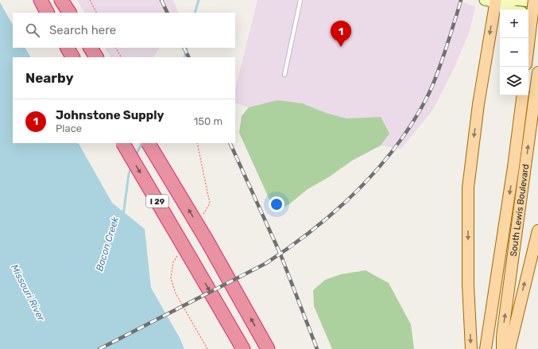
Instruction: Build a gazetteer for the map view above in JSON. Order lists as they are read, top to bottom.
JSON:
{
  "streets": {
    "highway": ["I 29"],
    "main road": ["South Lewis Boulevard"]
  },
  "water": ["Bacon Creek", "Missouri River"],
  "page": {
    "map_buttons": ["+", "−"],
    "search": "Search here",
    "pins": "1",
    "heading": "Nearby",
    "list": [
      {
        "mark": "1",
        "name": "Johnstone Supply",
        "note": "Place",
        "value": "150 m"
      }
    ]
  }
}
